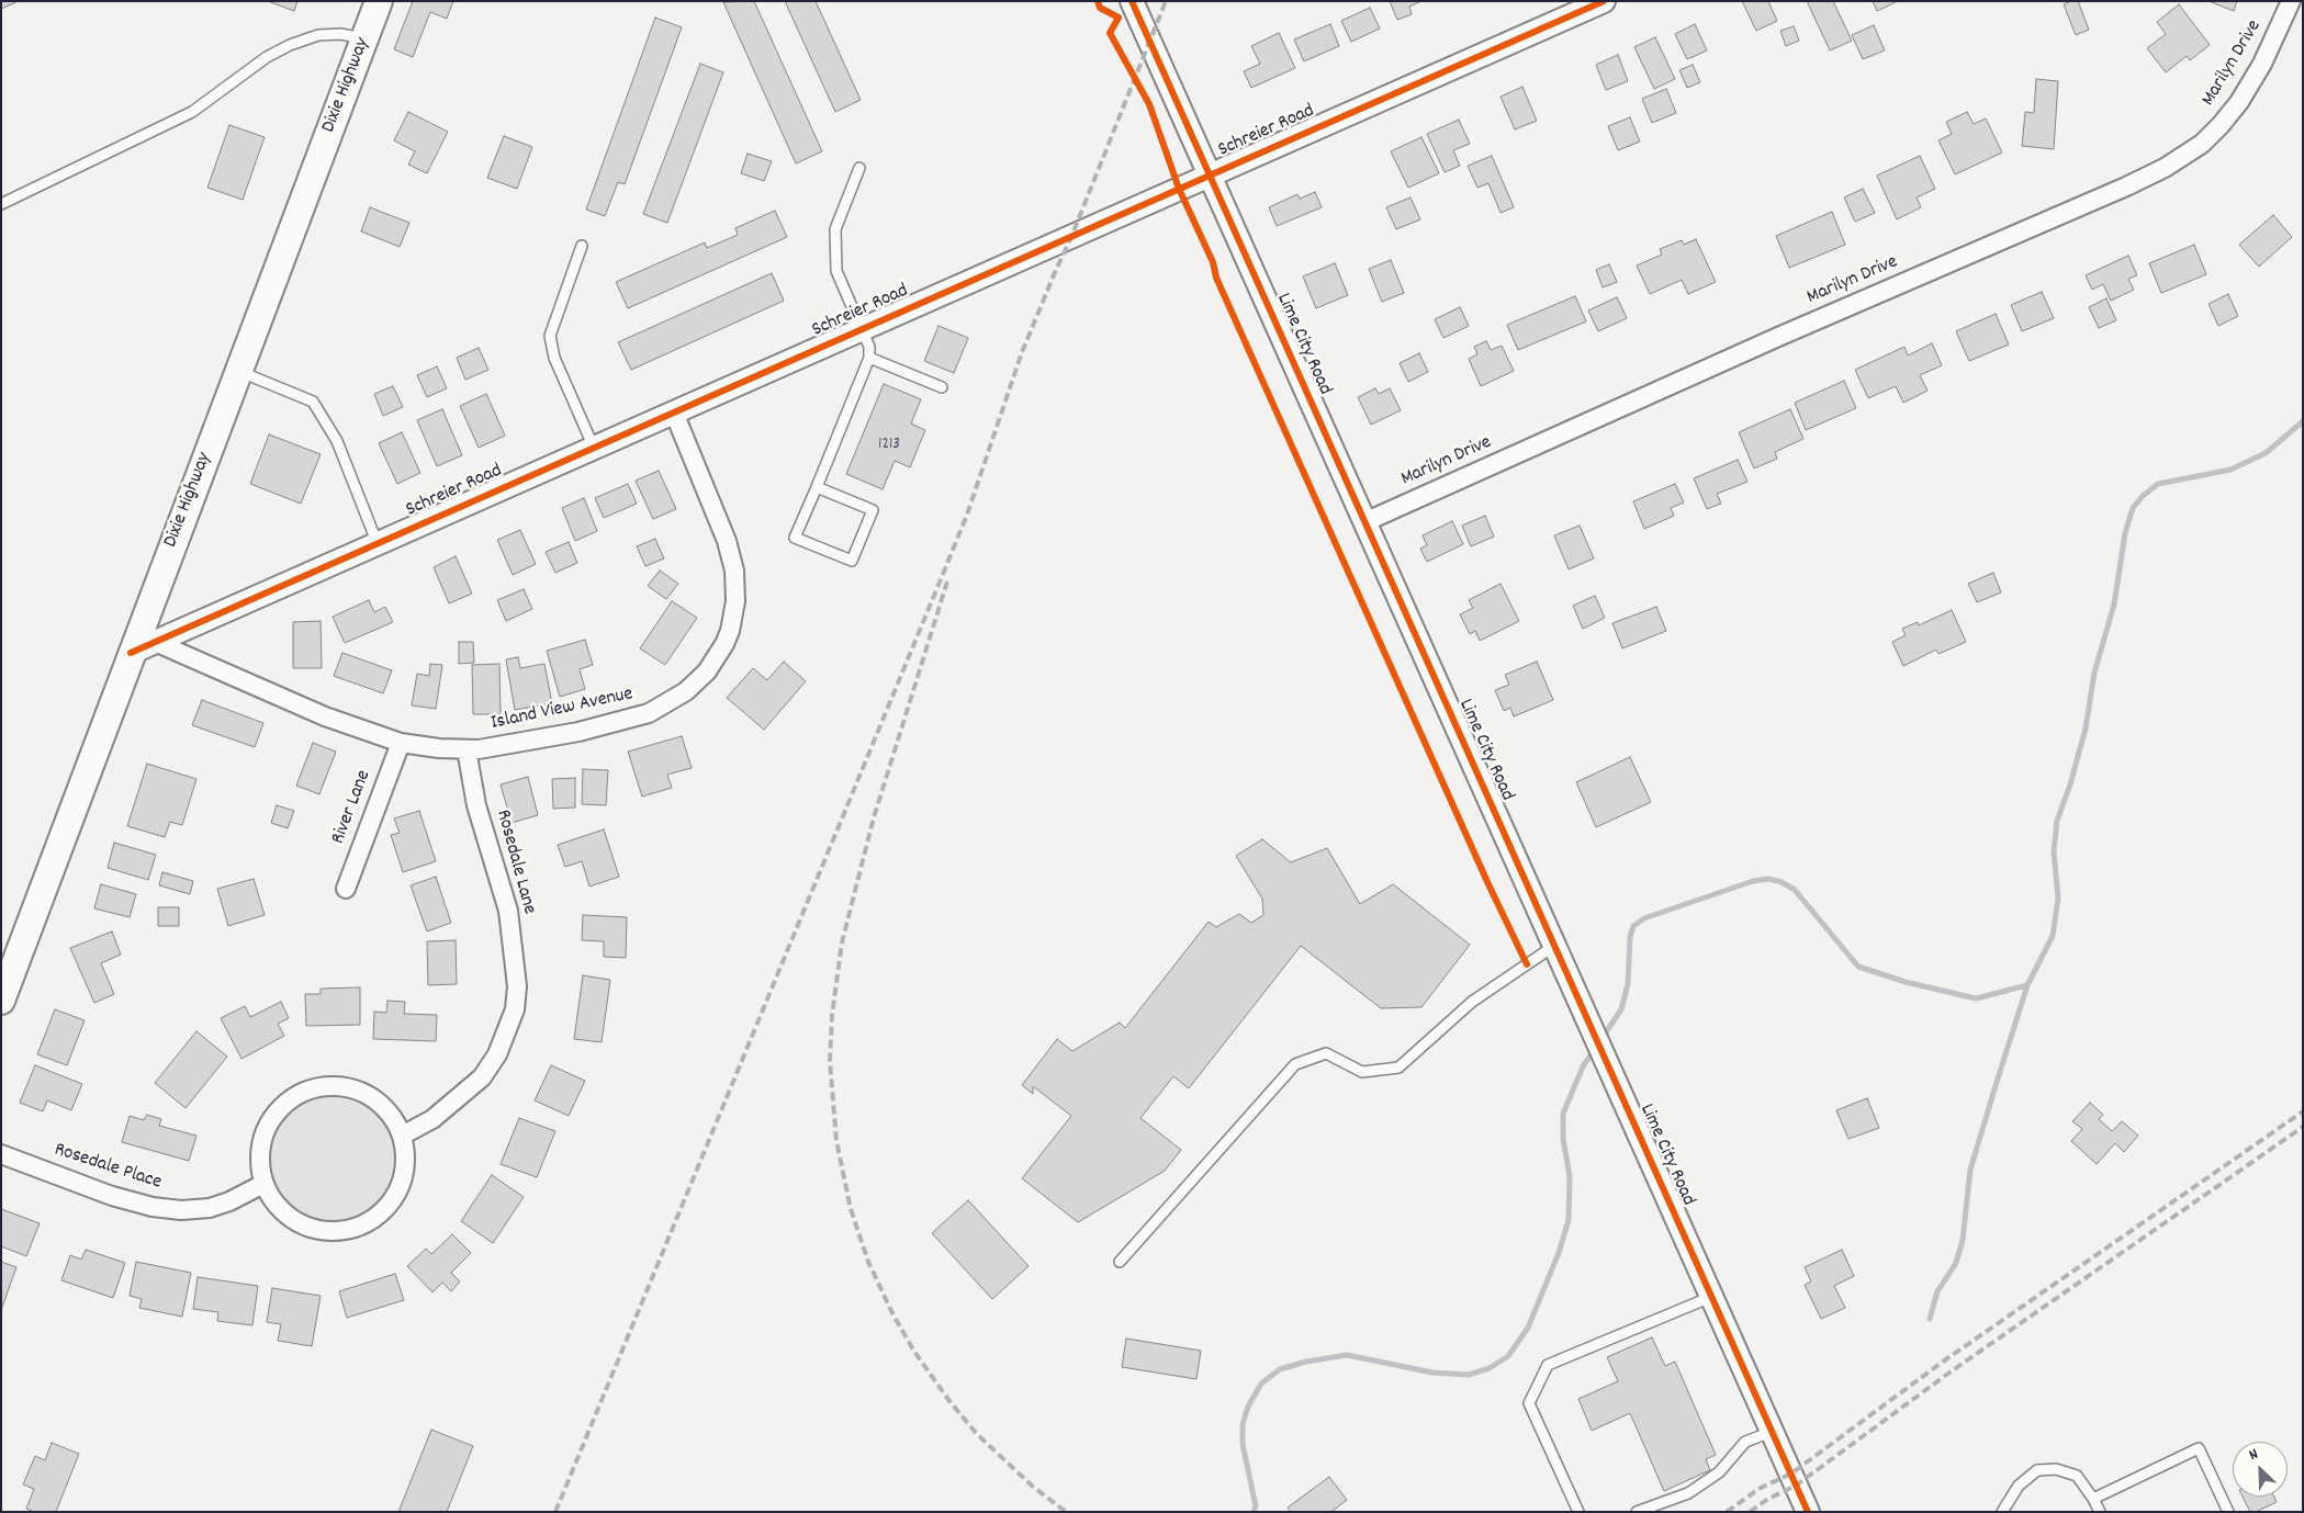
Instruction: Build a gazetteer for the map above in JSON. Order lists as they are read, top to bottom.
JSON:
{
  "streets": {
    "main road": ["Dixie Highway"],
    "street": [
      "Marilyn Drive",
      "Schreier Road",
      "Lime City Road",
      "Island View Avenue",
      "River Lane",
      "Rosedale Lane",
      "Rosedale Place"
    ]
  },
  "crossings": [
    ["Marilyn Drive", "Lime City Road"],
    ["Dixie Highway", "Schreier Road"],
    ["Schreier Road", "Lime City Road"],
    ["Schreier Road", "Island View Avenue"],
    ["Island View Avenue", "River Lane"],
    ["Island View Avenue", "Rosedale Lane"],
    ["Rosedale Lane", "Rosedale Place"]
  ],
  "house_numbers": ["1213"],
  "north": "top left"
}
